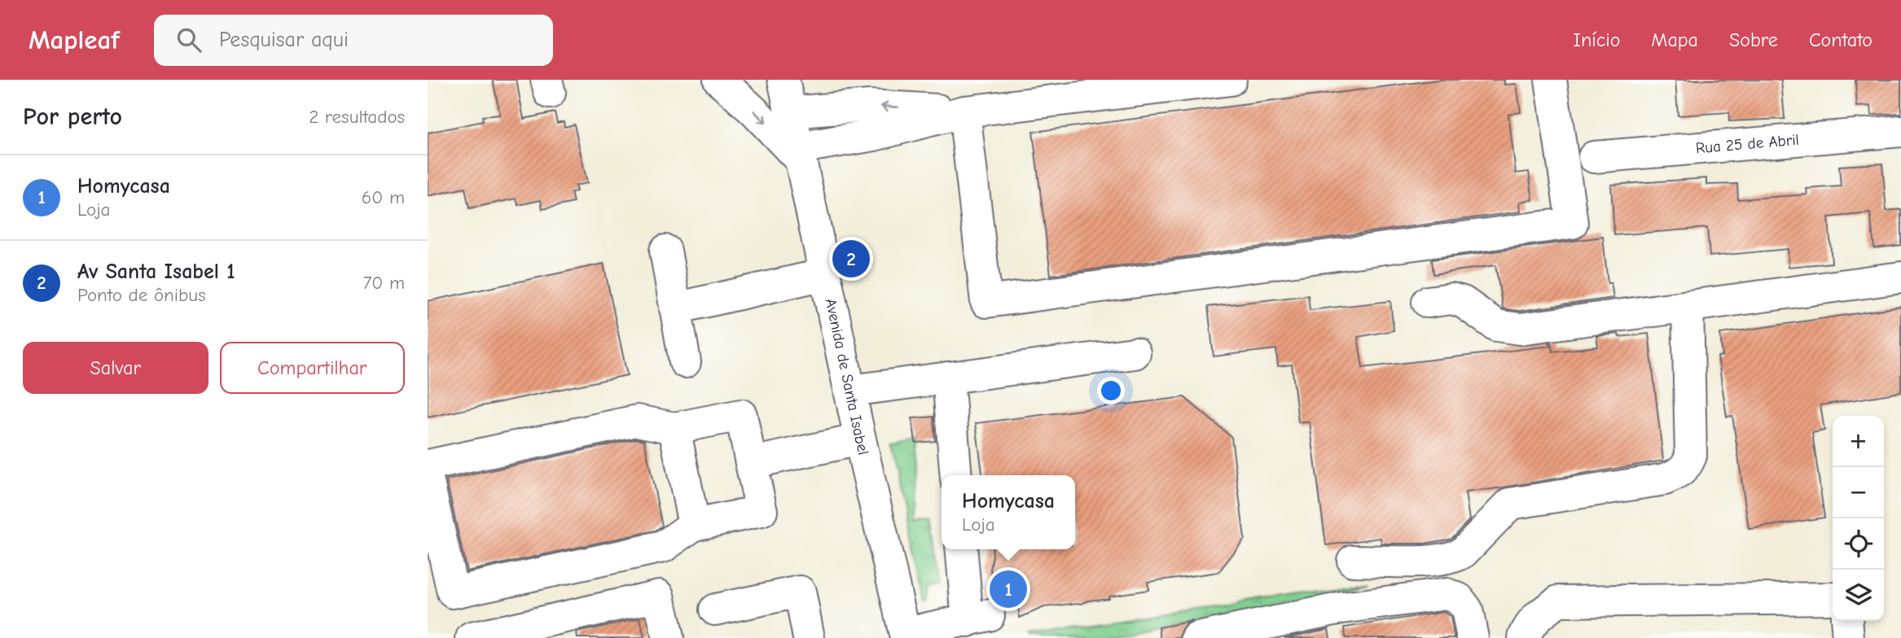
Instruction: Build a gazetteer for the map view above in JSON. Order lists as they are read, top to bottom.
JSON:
{
  "streets": {
    "street": ["Rua 25 de Abril", "Avenida de Santa Isabel"]
  },
  "page": {
    "header": "Mapleaf",
    "search": "Pesquisar aqui",
    "nav": [
      "Início",
      "Mapa",
      "Sobre",
      "Contato"
    ],
    "heading": ["Por perto", "2 resultados"],
    "list": [
      {
        "mark": "1",
        "name": "Homycasa",
        "note": "Loja",
        "value": "60 m"
      },
      {
        "mark": "2",
        "name": "Av Santa Isabel 1",
        "note": "Ponto de ônibus",
        "value": "70 m"
      }
    ],
    "pins": ["2", "1"],
    "buttons": ["Salvar", "Compartilhar"],
    "map_buttons": ["+", "−"],
    "popup": ["Homycasa", "Loja"]
  }
}
